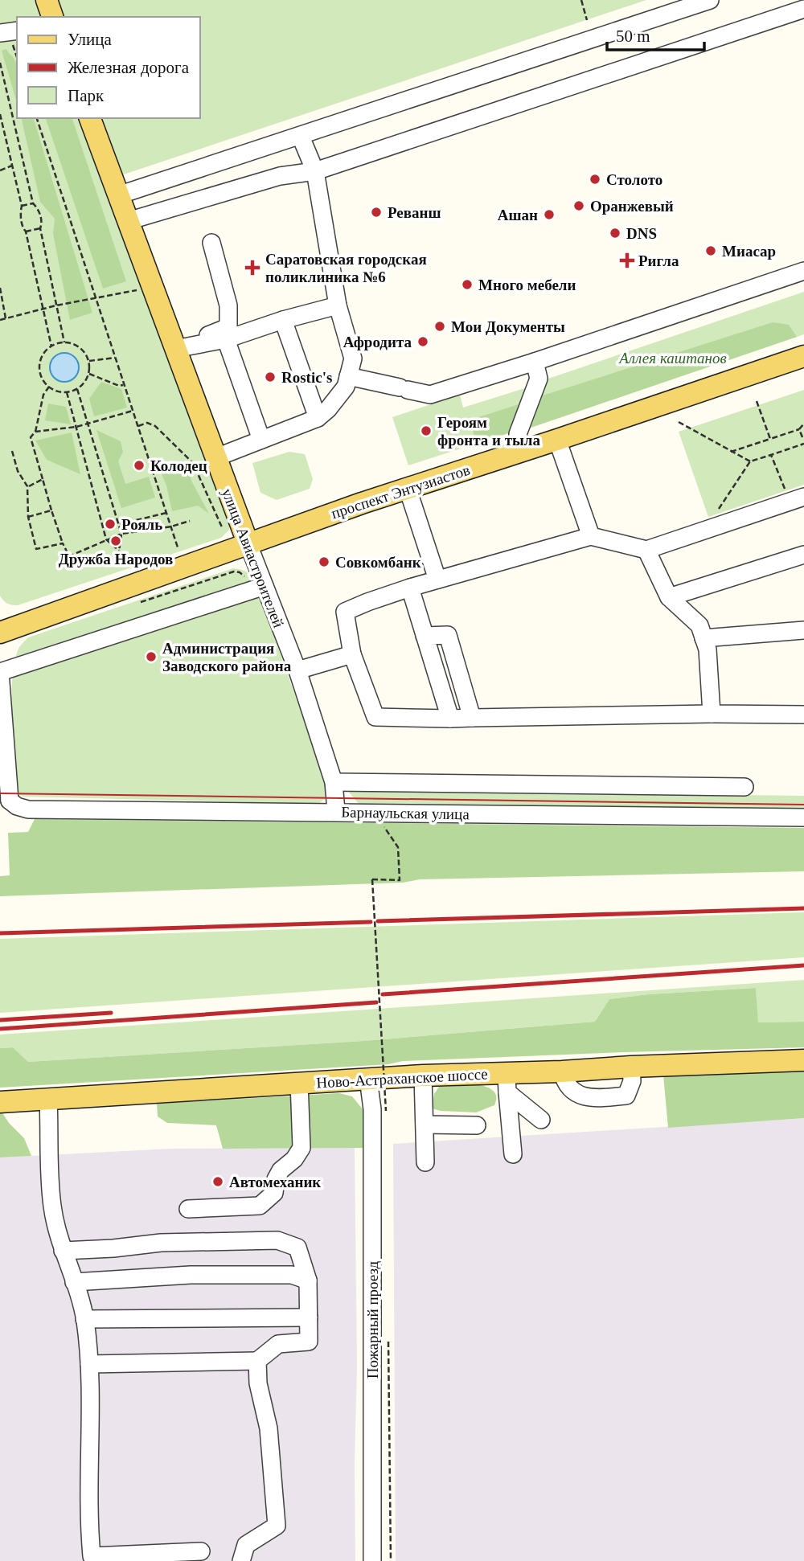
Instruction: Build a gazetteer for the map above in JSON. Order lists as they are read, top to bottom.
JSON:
{
  "streets": {
    "main road": ["проспект Энтузиастов", "улица Авиастроителей", "Ново-Астраханское шоссе"],
    "street": ["Барнаульская улица", "Пожарный проезд"]
  },
  "crossings": [
    ["проспект Энтузиастов", "улица Авиастроителей"],
    ["улица Авиастроителей", "Барнаульская улица"],
    ["Ново-Астраханское шоссе", "Пожарный проезд"]
  ],
  "parks": ["Аллея каштанов"],
  "places": {
    "other": [
      "Столото",
      "Оранжевый",
      "Реванш",
      "Ашан",
      "DNS",
      "Миасар",
      "Много мебели",
      "Мои Документы",
      "Афродита",
      "Rostic's",
      "Героям фронта и тыла",
      "Колодец",
      "Рояль",
      "Дружба Народов",
      "Совкомбанк",
      "Администрация Заводского района",
      "Автомеханик"
    ],
    "health": ["Ригла", "Саратовская городская поликлиника №6"]
  },
  "legend": ["Улица", "Железная дорога", "Парк"],
  "scale_bar": "50 m"
}
